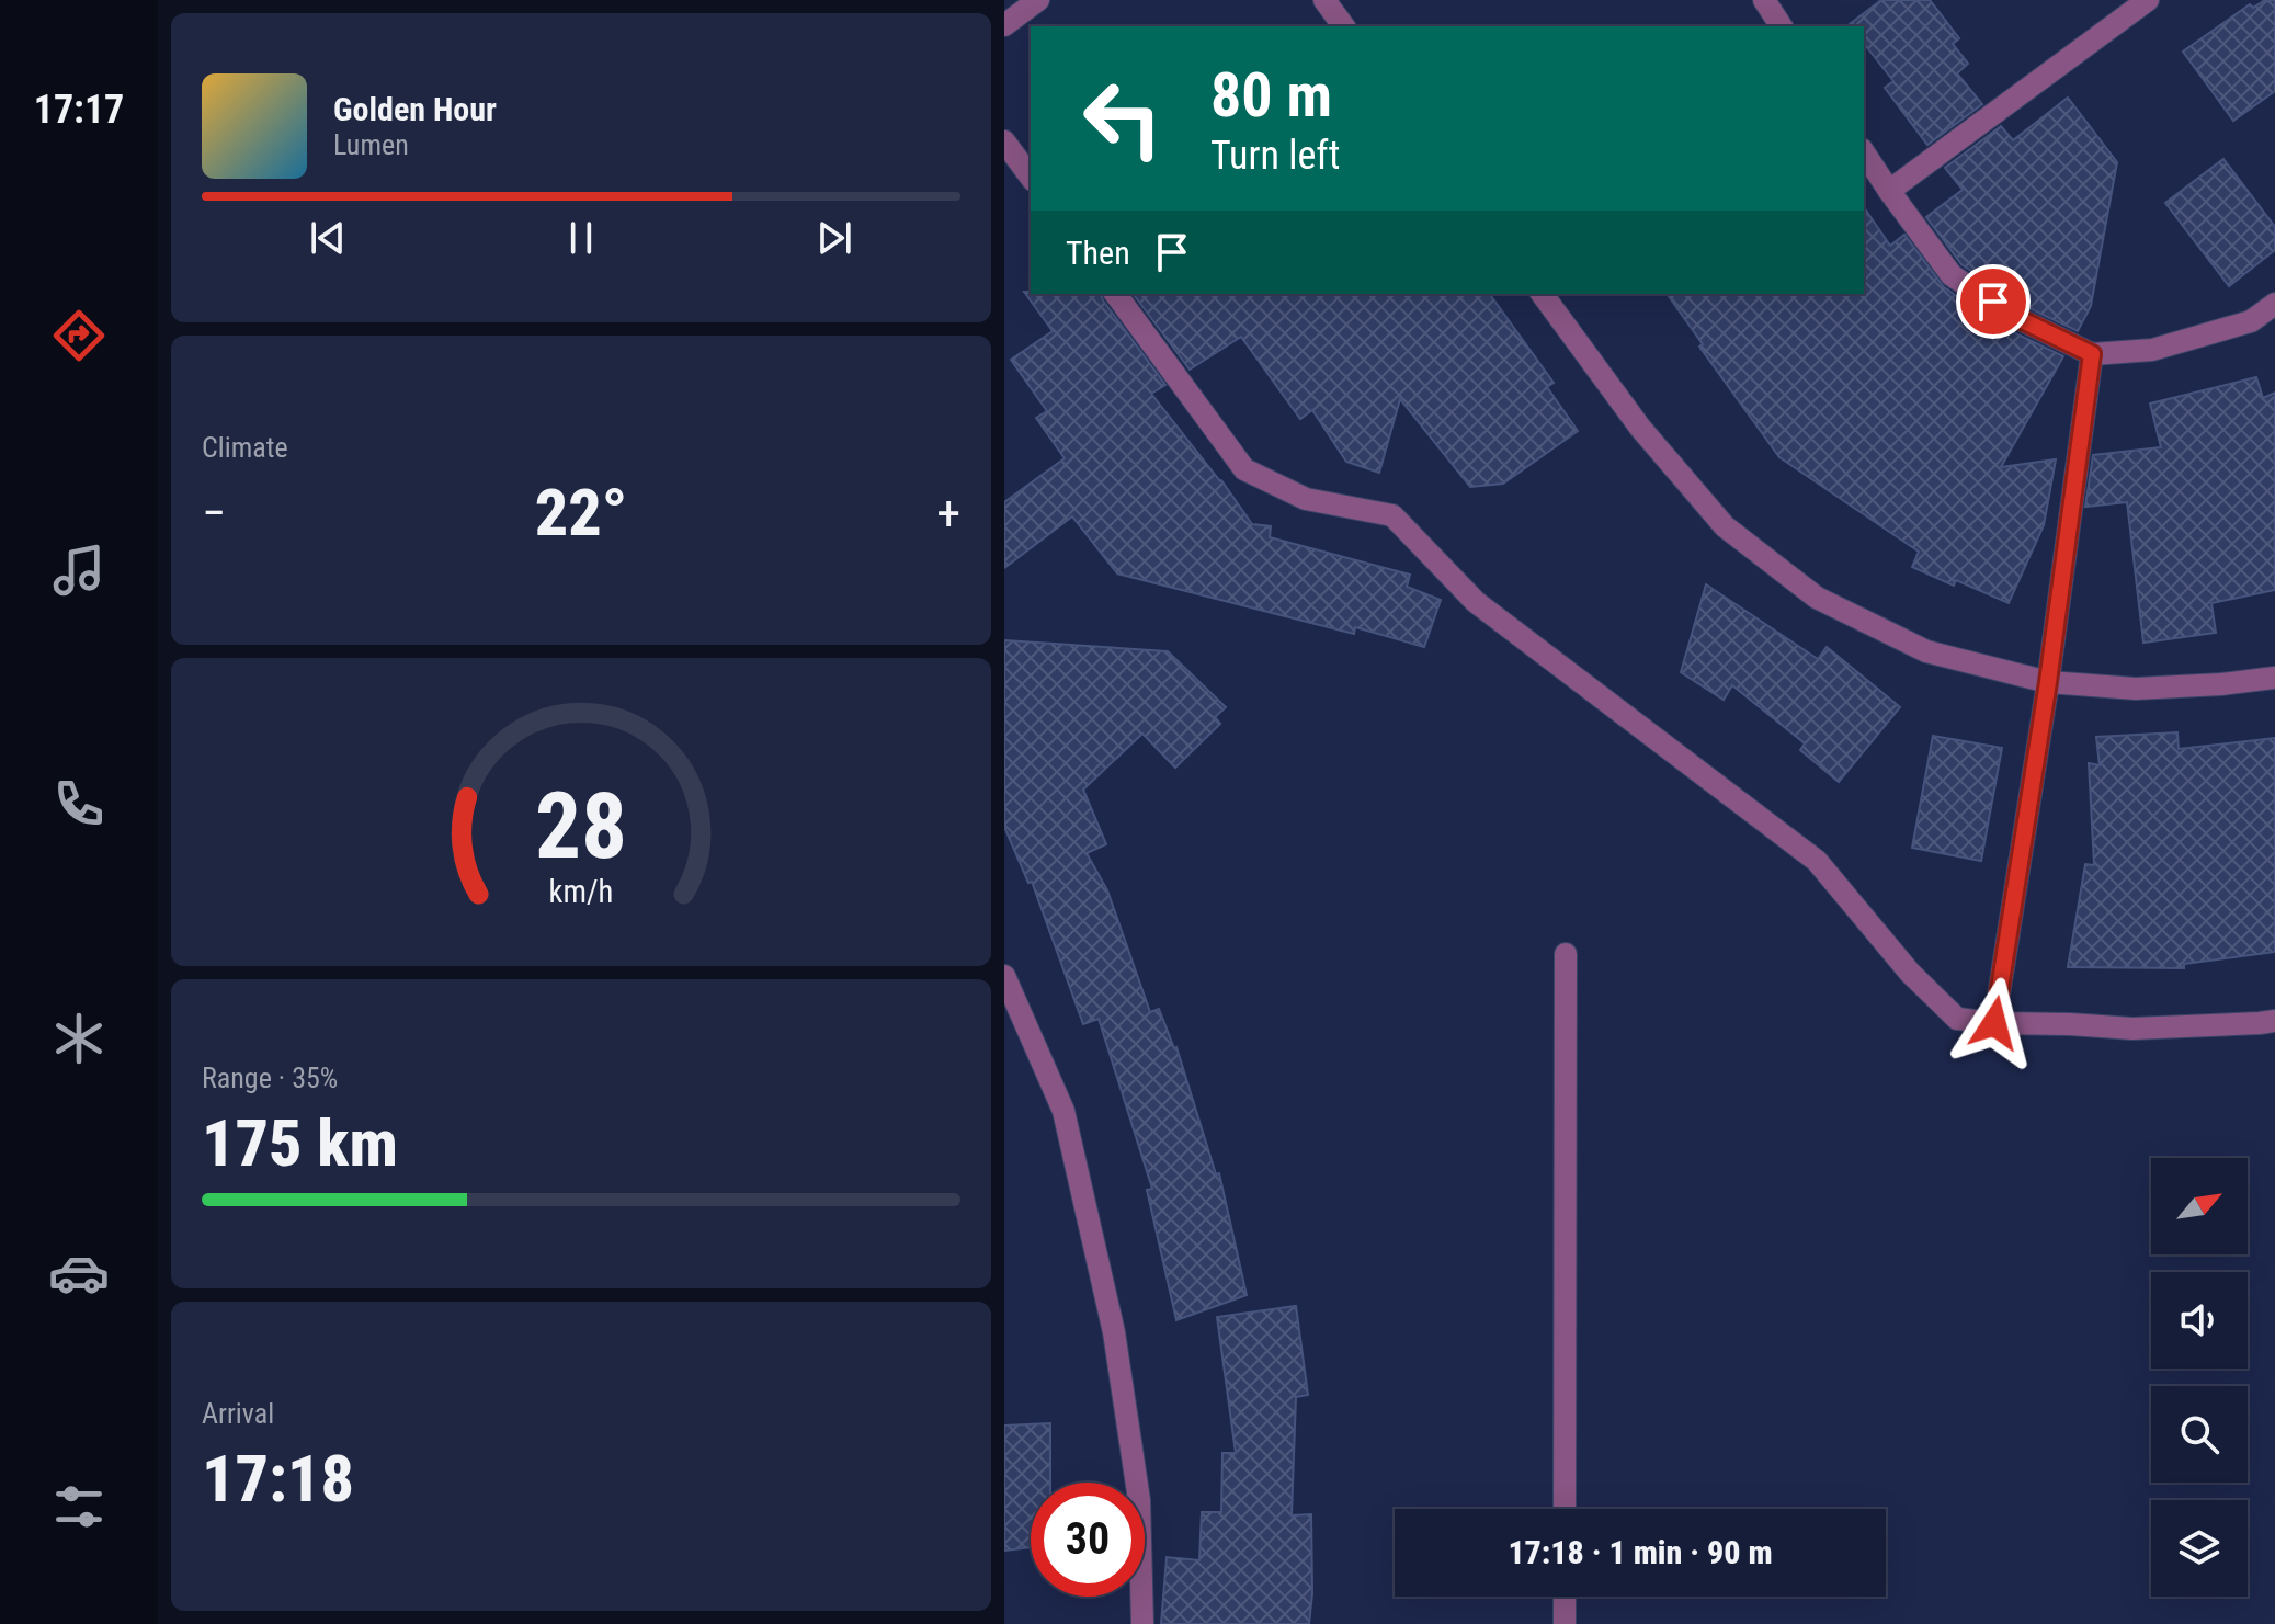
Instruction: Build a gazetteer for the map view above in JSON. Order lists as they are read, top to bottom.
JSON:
{
  "north": "top right",
  "page": {
    "tabs": "17:17",
    "turn": ["80 m", "Turn left"],
    "song": ["Golden Hour", "Lumen"],
    "then": "Then",
    "tile": [
      "Climate",
      ["Range · 35%", "175 km"],
      ["Arrival", "17:18"]
    ],
    "heat": ["−", "22°", "+"],
    "limit": "30",
    "trip": "17:18 · 1 min · 90 m",
    "gauge": ["28", "km/h"]
  }
}
